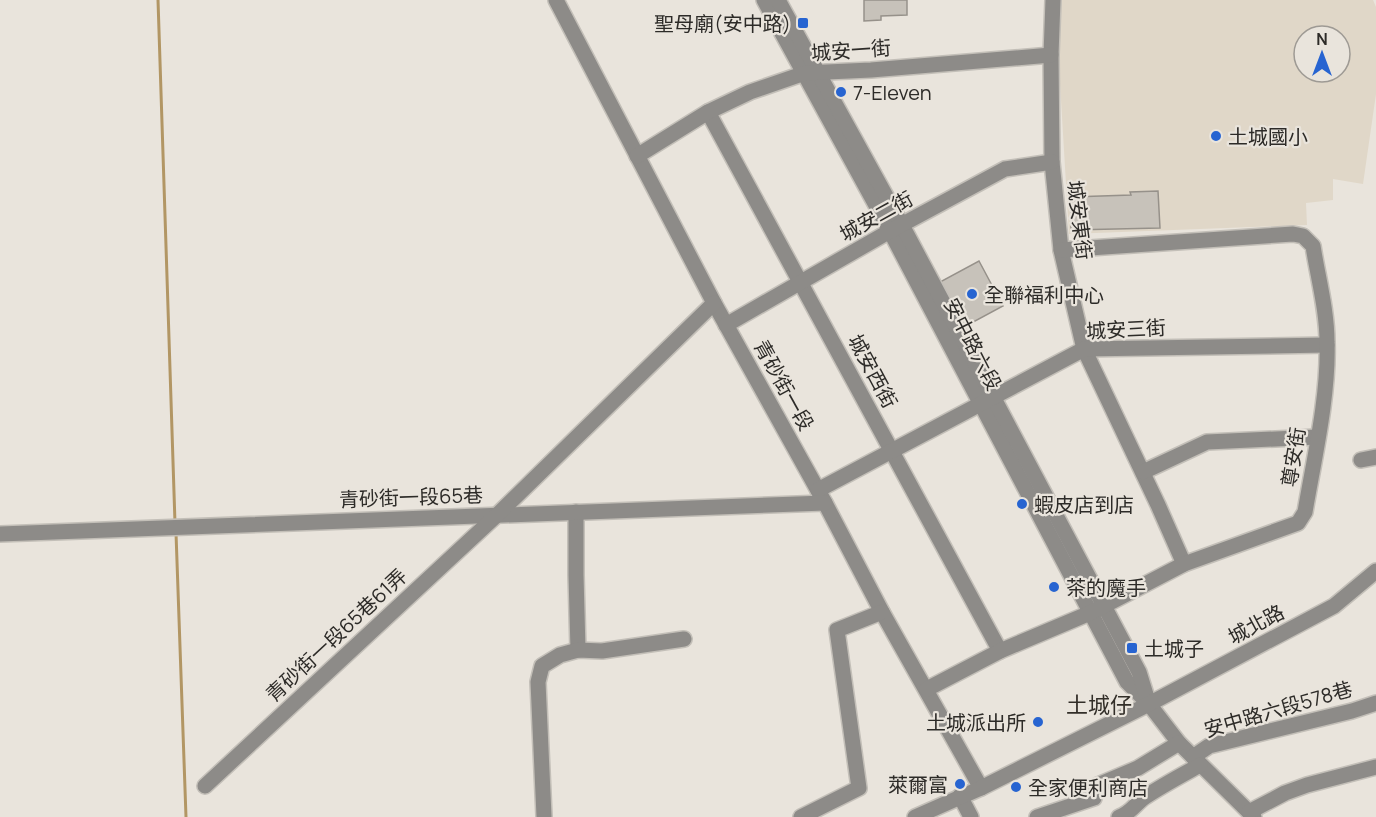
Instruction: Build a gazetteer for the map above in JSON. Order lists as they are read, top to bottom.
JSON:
{
  "streets": {
    "street": [
      "城安一街",
      "城安二街",
      "城安東街",
      "城安三街",
      "安中路六段",
      "城安西街",
      "青砂街一段",
      "尊安街",
      "青砂街一段65巷",
      "城北路",
      "青砂街一段65巷61弄",
      "安中路六段578巷"
    ]
  },
  "crossings": [
    ["城安一街", "城安東街"],
    ["城安一街", "安中路六段"],
    ["城安一街", "城安西街"],
    ["城安一街", "青砂街一段"],
    ["城安二街", "城安東街"],
    ["城安二街", "安中路六段"],
    ["城安二街", "城安西街"],
    ["城安二街", "青砂街一段"],
    ["城安東街", "城安三街"],
    ["城安東街", "尊安街"],
    ["城安三街", "安中路六段"],
    ["城安三街", "城安西街"],
    ["城安三街", "青砂街一段"],
    ["城安三街", "尊安街"],
    ["城安三街", "青砂街一段65巷"],
    ["安中路六段", "尊安街"],
    ["安中路六段", "城北路"],
    ["安中路六段", "安中路六段578巷"],
    ["城安西街", "尊安街"],
    ["青砂街一段", "尊安街"],
    ["青砂街一段", "青砂街一段65巷"],
    ["青砂街一段", "城北路"],
    ["青砂街一段", "青砂街一段65巷61弄"],
    ["青砂街一段65巷", "青砂街一段65巷61弄"]
  ],
  "districts": ["土城仔"],
  "places": {
    "transit": ["聖母廟(安中路)", "土城子"],
    "other": [
      "7-Eleven",
      "土城國小",
      "全聯福利中心",
      "蝦皮店到店",
      "茶的魔手",
      "土城派出所",
      "萊爾富",
      "全家便利商店"
    ]
  },
  "north": "top"
}
